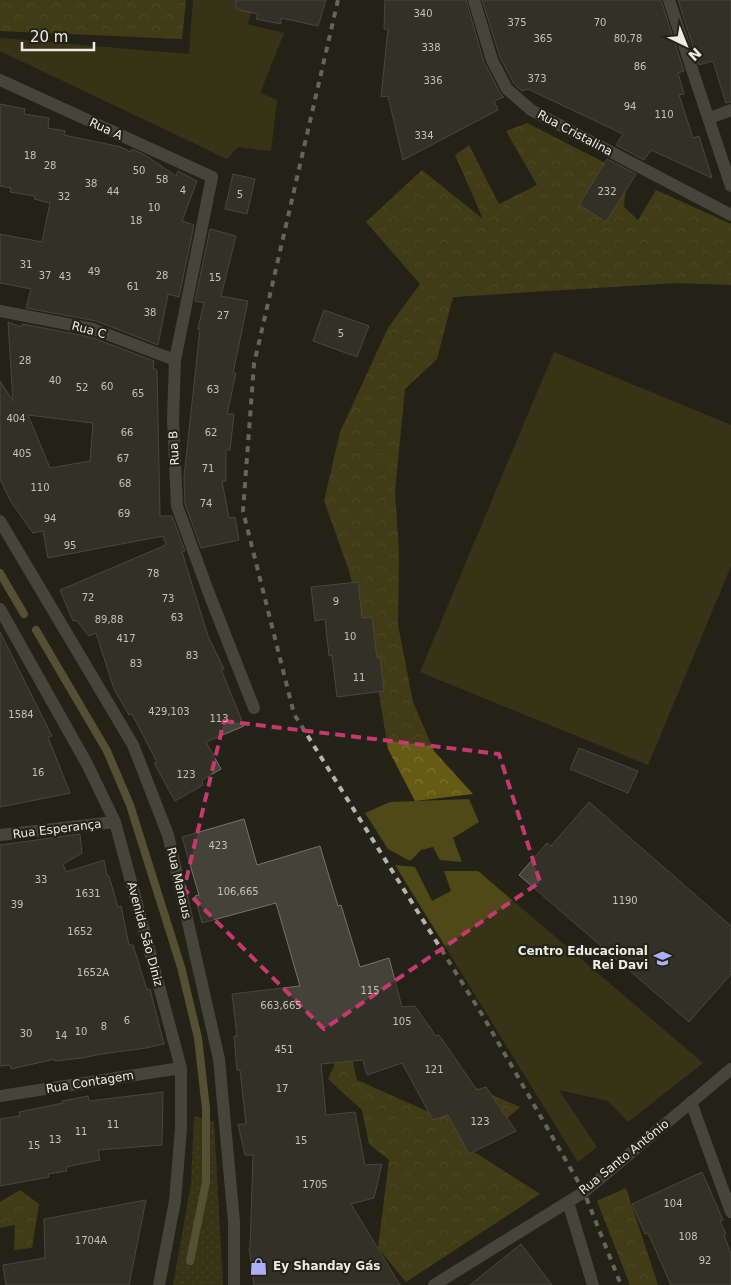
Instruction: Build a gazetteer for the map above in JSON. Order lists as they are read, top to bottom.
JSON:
{
  "streets": {
    "street": [
      "Rua A",
      "Rua Cristalina",
      "Rua C",
      "Rua B",
      "Rua Esperança",
      "Rua Manaus",
      "Avenida São Diniz",
      "Rua Contagem",
      "Rua Santo Antônio"
    ]
  },
  "crossings": [
    ["Rua A", "Rua B"],
    ["Rua C", "Rua B"],
    ["Rua Esperança", "Avenida São Diniz"],
    ["Avenida São Diniz", "Rua Contagem"]
  ],
  "places": {
    "school or university": ["Centro Educacional Rei Davi"],
    "shop": ["Ey Shanday Gás"]
  },
  "house_numbers": [
    "340",
    "375",
    "70",
    "365",
    "80,78",
    "338",
    "86",
    "373",
    "336",
    "94",
    "110",
    "334",
    "18",
    "28",
    "50",
    "58",
    "38",
    "4",
    "44",
    "232",
    "5",
    "32",
    "10",
    "18",
    "31",
    "49",
    "37",
    "28",
    "43",
    "15",
    "61",
    "38",
    "27",
    "5",
    "28",
    "40",
    "60",
    "52",
    "63",
    "65",
    "404",
    "66",
    "62",
    "405",
    "67",
    "71",
    "68",
    "110",
    "74",
    "69",
    "94",
    "95",
    "78",
    "72",
    "73",
    "9",
    "63",
    "89,88",
    "10",
    "417",
    "83",
    "83",
    "11",
    "429,103",
    "1584",
    "113",
    "16",
    "123",
    "423",
    "33",
    "106,665",
    "1631",
    "1190",
    "39",
    "1652",
    "1652A",
    "115",
    "663,665",
    "6",
    "105",
    "8",
    "10",
    "30",
    "14",
    "451",
    "121",
    "17",
    "123",
    "11",
    "11",
    "13",
    "15",
    "15",
    "1705",
    "104",
    "108",
    "1704A",
    "92"
  ],
  "scale_bar": "20 m",
  "north": "bottom right"
}
